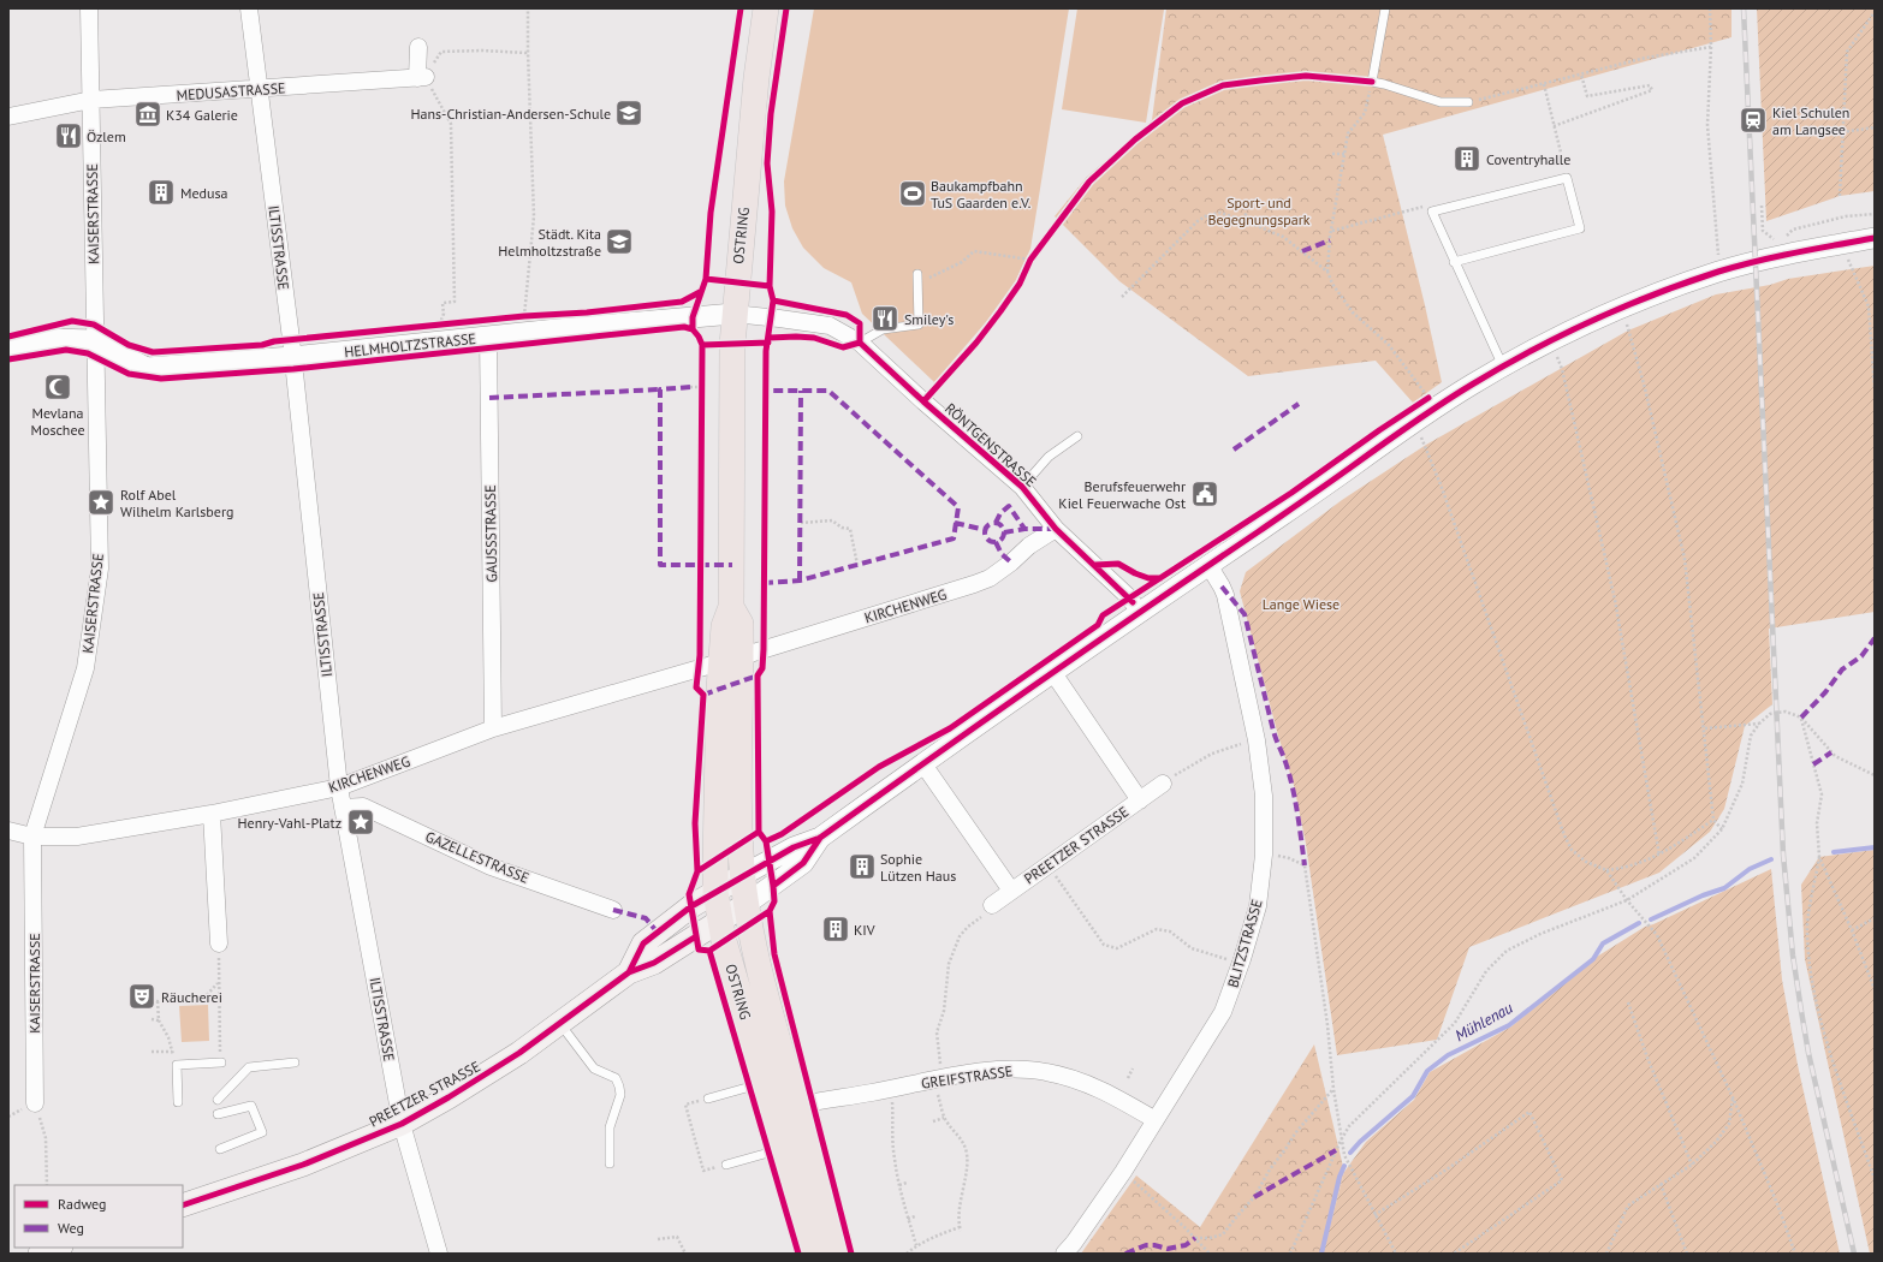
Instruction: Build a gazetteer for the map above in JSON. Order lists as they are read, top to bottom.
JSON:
{
  "streets": {
    "main road": ["OSTRING", "PREETZER STRASSE"],
    "street": [
      "MEDUSASTRASSE",
      "KAISERSTRASSE",
      "ILTISSTRASSE",
      "HELMHOLTZSTRASSE",
      "RÖNTGENSTRASSE",
      "GAUSSSTRASSE",
      "KIRCHENWEG",
      "GAZELLESTRASSE",
      "BLITZSTRASSE",
      "GREIFSTRASSE"
    ]
  },
  "crossings": [
    ["MEDUSASTRASSE", "KAISERSTRASSE"],
    ["MEDUSASTRASSE", "ILTISSTRASSE"],
    ["KAISERSTRASSE", "HELMHOLTZSTRASSE"],
    ["KAISERSTRASSE", "KIRCHENWEG"],
    ["OSTRING", "HELMHOLTZSTRASSE"],
    ["OSTRING", "RÖNTGENSTRASSE"],
    ["OSTRING", "KIRCHENWEG"],
    ["OSTRING", "PREETZER STRASSE"],
    ["OSTRING", "GREIFSTRASSE"],
    ["ILTISSTRASSE", "HELMHOLTZSTRASSE"],
    ["ILTISSTRASSE", "KIRCHENWEG"],
    ["ILTISSTRASSE", "PREETZER STRASSE"],
    ["ILTISSTRASSE", "GAZELLESTRASSE"],
    ["HELMHOLTZSTRASSE", "RÖNTGENSTRASSE"],
    ["HELMHOLTZSTRASSE", "GAUSSSTRASSE"],
    ["RÖNTGENSTRASSE", "KIRCHENWEG"],
    ["RÖNTGENSTRASSE", "PREETZER STRASSE"],
    ["GAUSSSTRASSE", "KIRCHENWEG"],
    ["PREETZER STRASSE", "BLITZSTRASSE"],
    ["BLITZSTRASSE", "GREIFSTRASSE"]
  ],
  "water": ["Mühlenau"],
  "parks": ["Sport- und Begegnungspark", "Lange Wiese"],
  "places": {
    "school or university": ["Hans-Christian-Andersen-Schule", "Städt. Kita Helmholtzstraße"],
    "museum": ["K34 Galerie"],
    "station": ["Kiel Schulen am Langsee"],
    "restaurant": ["Özlem", "Smiley's"],
    "building": [
      "Coventryhalle",
      "Medusa",
      "Sophie Lützen Haus",
      "KIV"
    ],
    "sports": ["Baukampfbahn TuS Gaarden e.V."],
    "mosque": ["Mevlana Moschee"],
    "public building": ["Berufsfeuerwehr Kiel Feuerwache Ost"],
    "place": ["Rolf Abel Wilhelm Karlsberg", "Henry-Vahl-Platz"],
    "theatre": ["Räucherei"]
  },
  "legend": ["Radweg", "Weg"]
}
